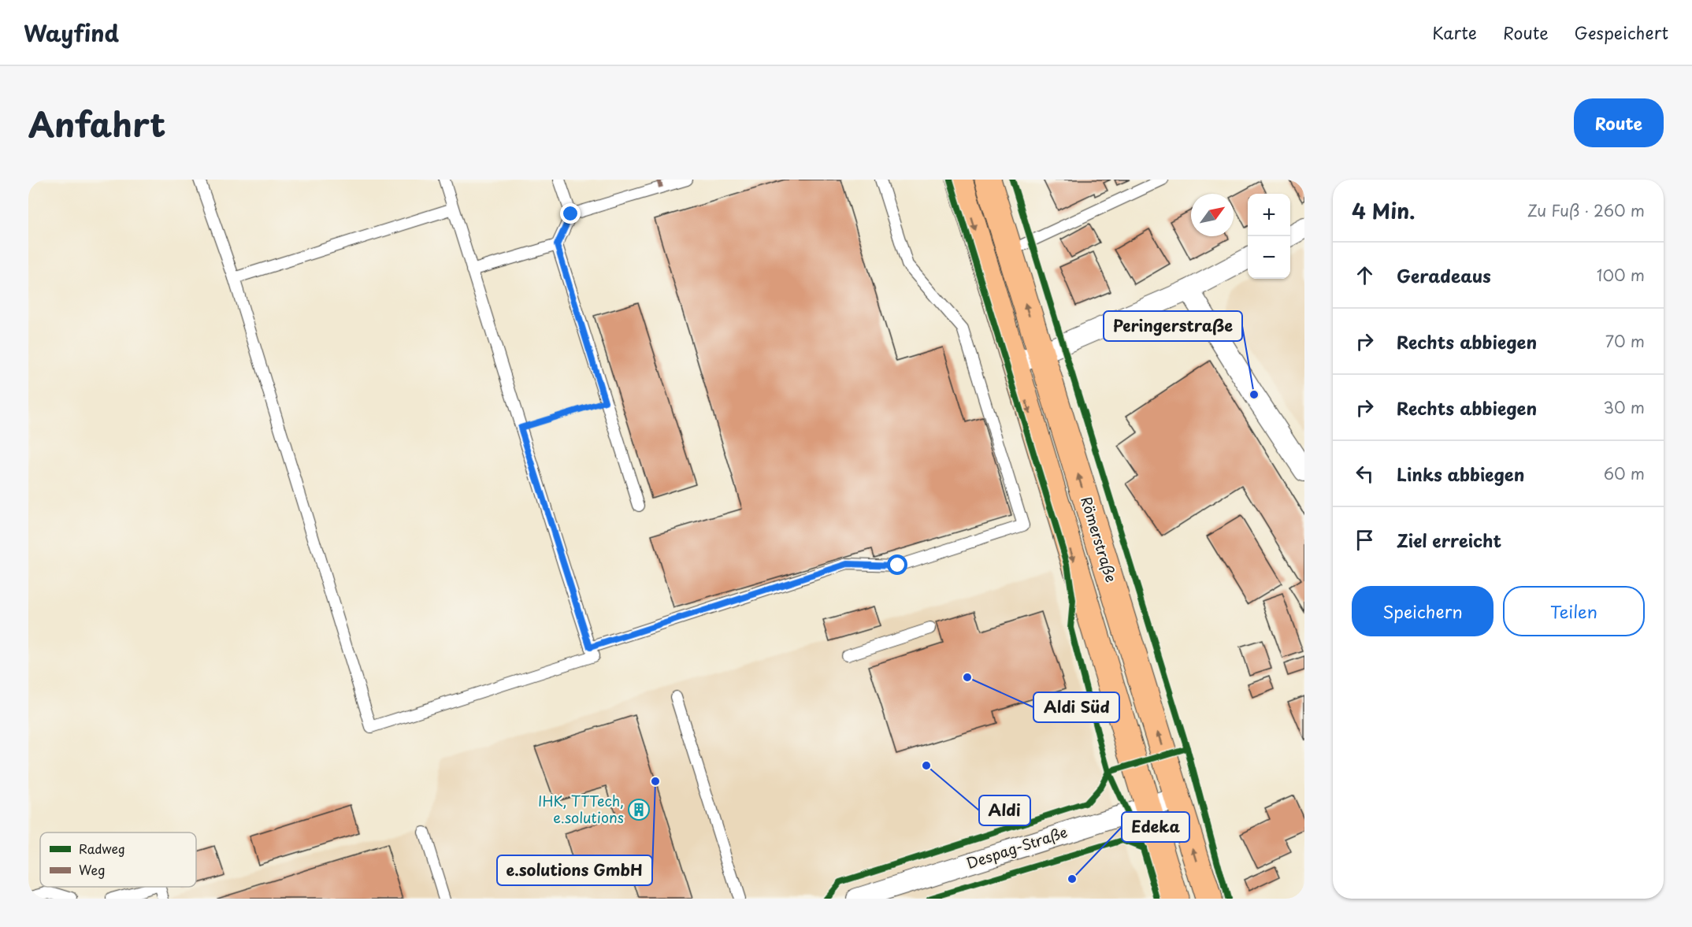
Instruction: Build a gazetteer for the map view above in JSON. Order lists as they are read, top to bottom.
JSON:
{
  "streets": {
    "main road": ["Römerstraße"],
    "street": ["Despag-Straße"]
  },
  "crossings": [
    ["Römerstraße", "Despag-Straße"]
  ],
  "places": {
    "other": [
      "Peringerstraße",
      "Aldi Süd",
      "Aldi",
      "e.solutions GmbH",
      "Edeka"
    ],
    "building": ["IHK, TTTech, e.solutions"]
  },
  "legend": ["Radweg", "Weg"],
  "north": "top right",
  "page": {
    "header": "Wayfind",
    "nav": ["Karte", "Route", "Gespeichert"],
    "title": "Anfahrt",
    "buttons": [
      "Route",
      ["Speichern", "Teilen"]
    ],
    "heading": ["4 Min.", "Zu Fuß · 260 m"],
    "map_buttons": ["+", "−"],
    "list": [
      ["Geradeaus", "100 m"],
      ["Rechts abbiegen", "70 m"],
      ["Rechts abbiegen", "30 m"],
      ["Links abbiegen", "60 m"],
      "Ziel erreicht"
    ]
  }
}
